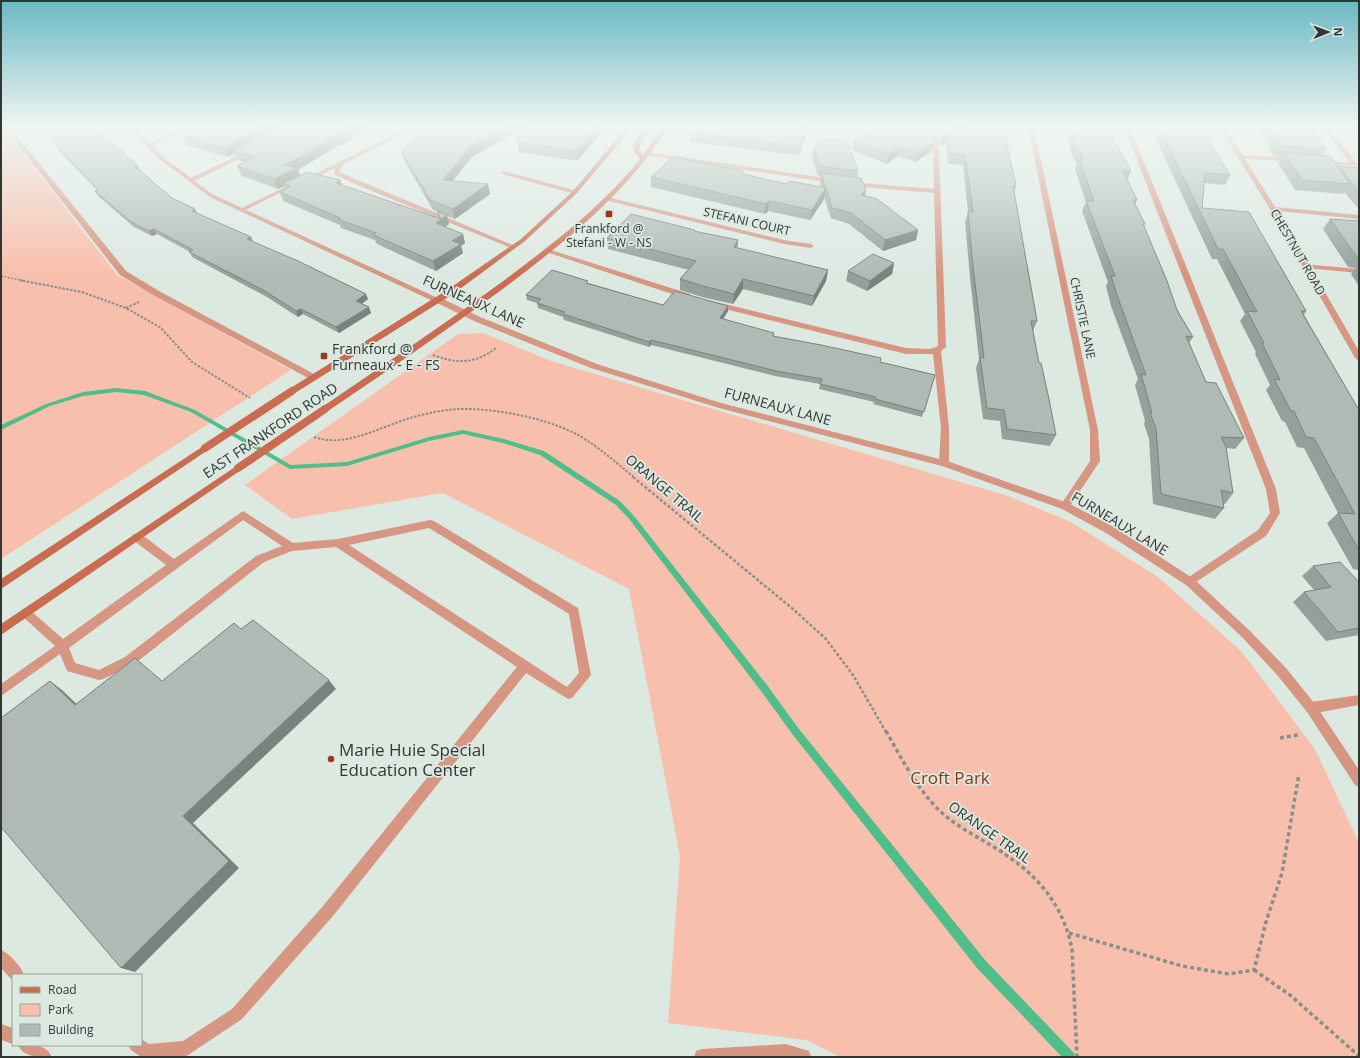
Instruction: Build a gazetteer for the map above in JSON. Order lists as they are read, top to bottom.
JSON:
{
  "streets": {
    "main road": ["EAST FRANKFORD ROAD"],
    "street": [
      "STEFANI COURT",
      "CHESTNUT ROAD",
      "FURNEAUX LANE",
      "CHRISTIE LANE"
    ],
    "path": ["ORANGE TRAIL"]
  },
  "crossings": [
    ["STEFANI COURT", "EAST FRANKFORD ROAD"],
    ["FURNEAUX LANE", "CHRISTIE LANE"],
    ["FURNEAUX LANE", "EAST FRANKFORD ROAD"]
  ],
  "parks": ["Croft Park"],
  "places": {
    "transit": ["Frankford @ Stefani - W - NS", "Frankford @ Furneaux - E - FS"],
    "other": ["Marie Huie Special Education Center"]
  },
  "legend": ["Road", "Park", "Building"],
  "north": "right"
}
